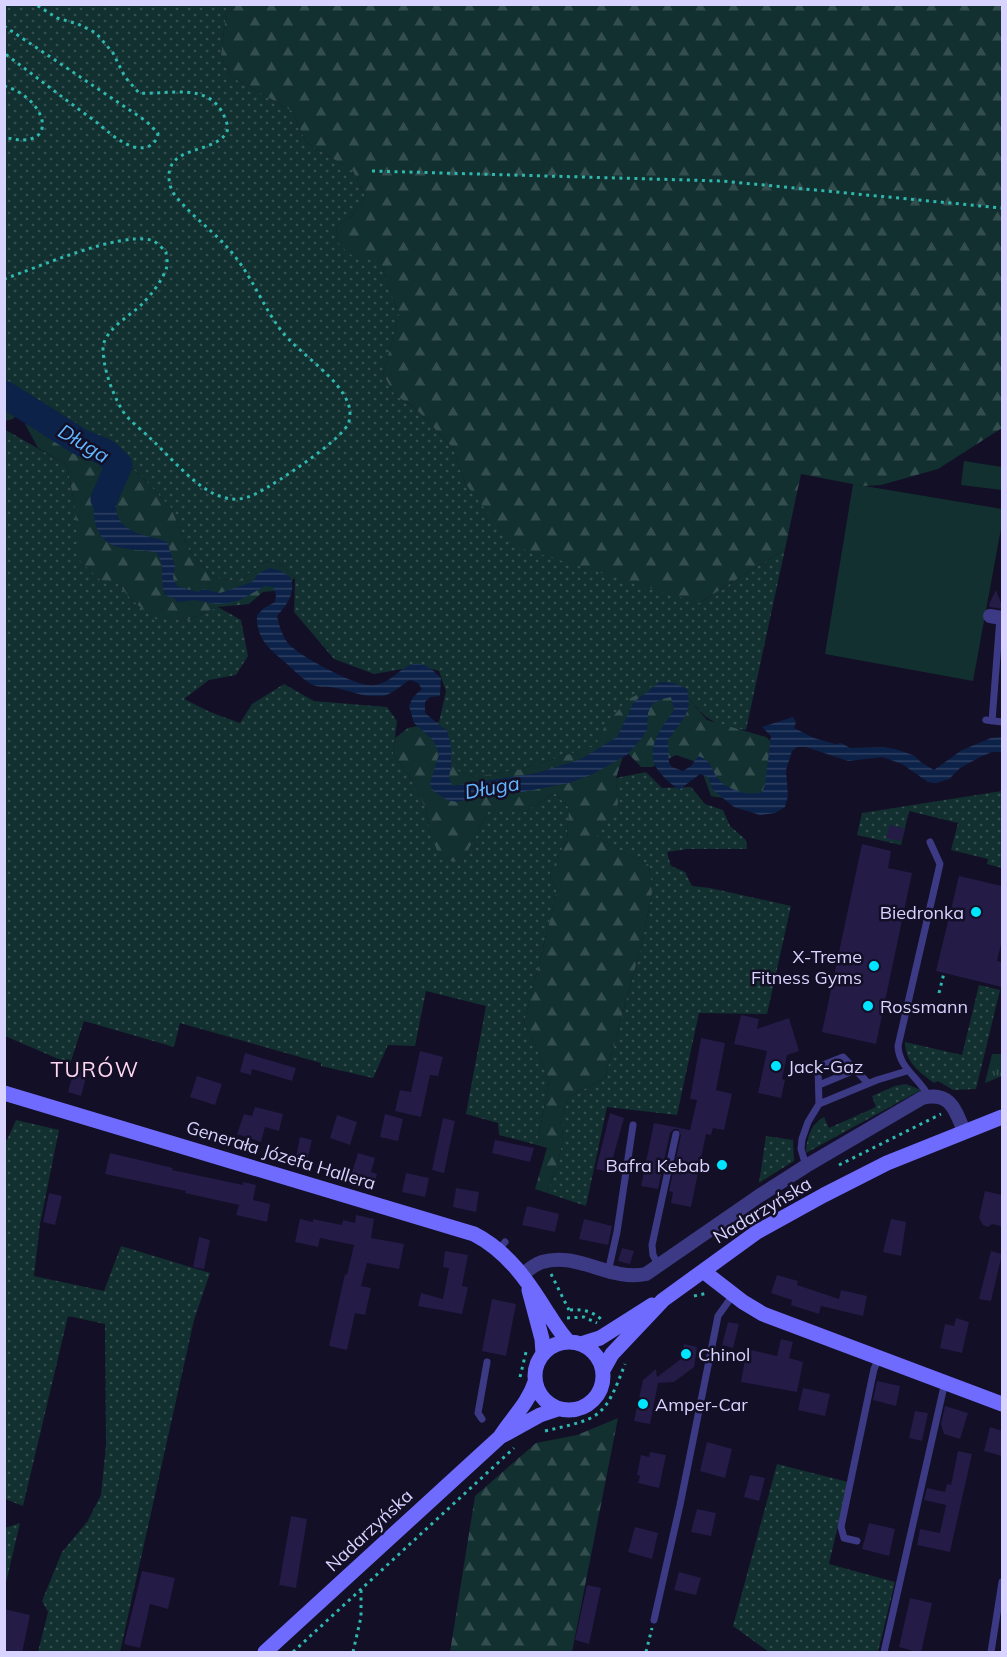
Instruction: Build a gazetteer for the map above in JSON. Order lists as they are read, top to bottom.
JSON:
{
  "streets": {
    "main road": ["Generała Józefa Hallera", "Nadarzyńska"]
  },
  "crossings": [
    ["Generała Józefa Hallera", "Nadarzyńska"]
  ],
  "districts": ["TURÓW"],
  "water": ["Długa"],
  "places": [
    "Biedronka",
    "X-Treme Fitness Gyms",
    "Rossmann",
    "Jack-Gaz",
    "Bafra Kebab",
    "Chinol",
    "Amper-Car"
  ]
}
